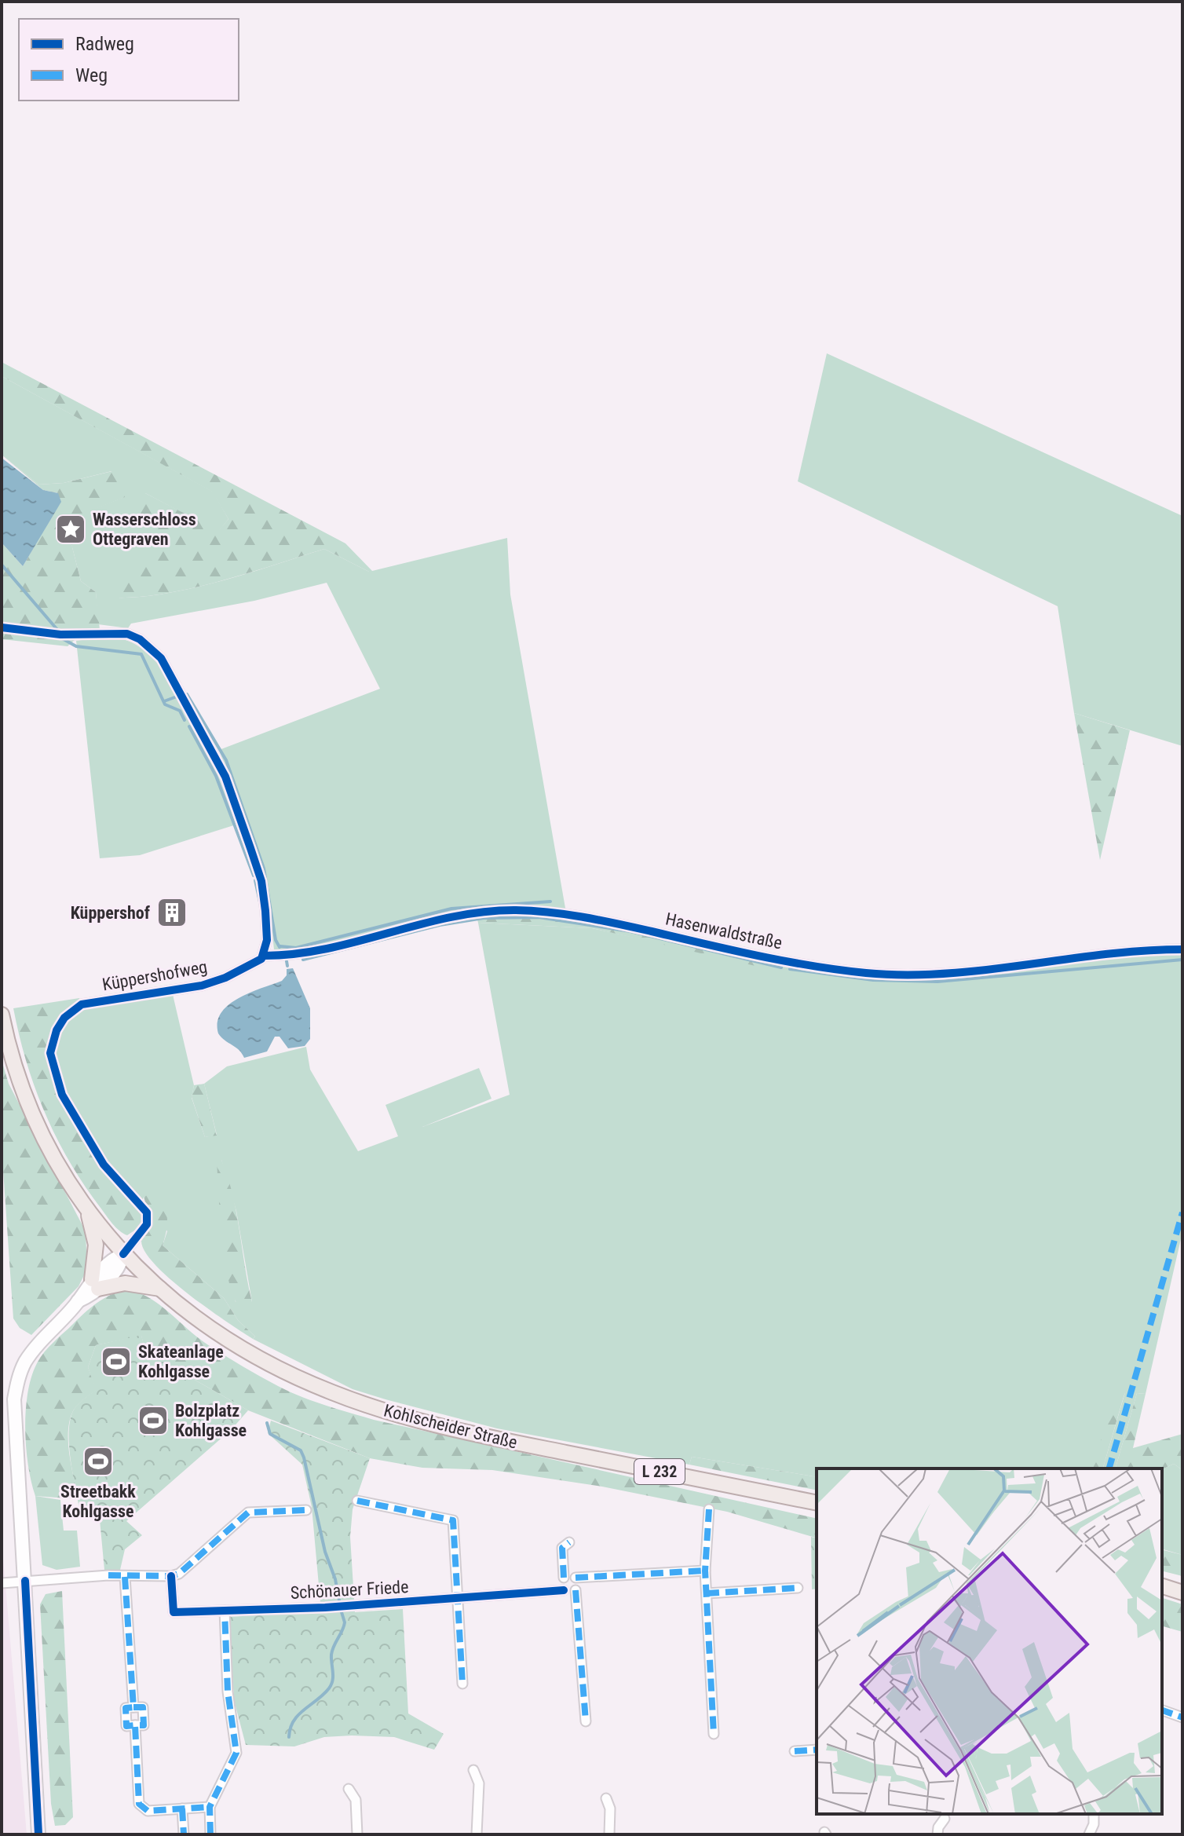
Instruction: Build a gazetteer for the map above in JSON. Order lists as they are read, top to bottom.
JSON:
{
  "streets": {
    "main road": ["Kohlscheider Straße", "L 232"],
    "street": ["Hasenwaldstraße", "Küppershofweg", "Schönauer Friede"]
  },
  "crossings": [
    ["Hasenwaldstraße", "Küppershofweg"],
    ["Küppershofweg", "Kohlscheider Straße"],
    ["Küppershofweg", "L 232"],
    ["Kohlscheider Straße", "L 232"]
  ],
  "places": {
    "place": ["Wasserschloss Ottegraven"],
    "building": ["Küppershof"],
    "sports": ["Skateanlage Kohlgasse", "Bolzplatz Kohlgasse", "Streetbakk Kohlgasse"]
  },
  "legend": ["Radweg", "Weg"]
}
